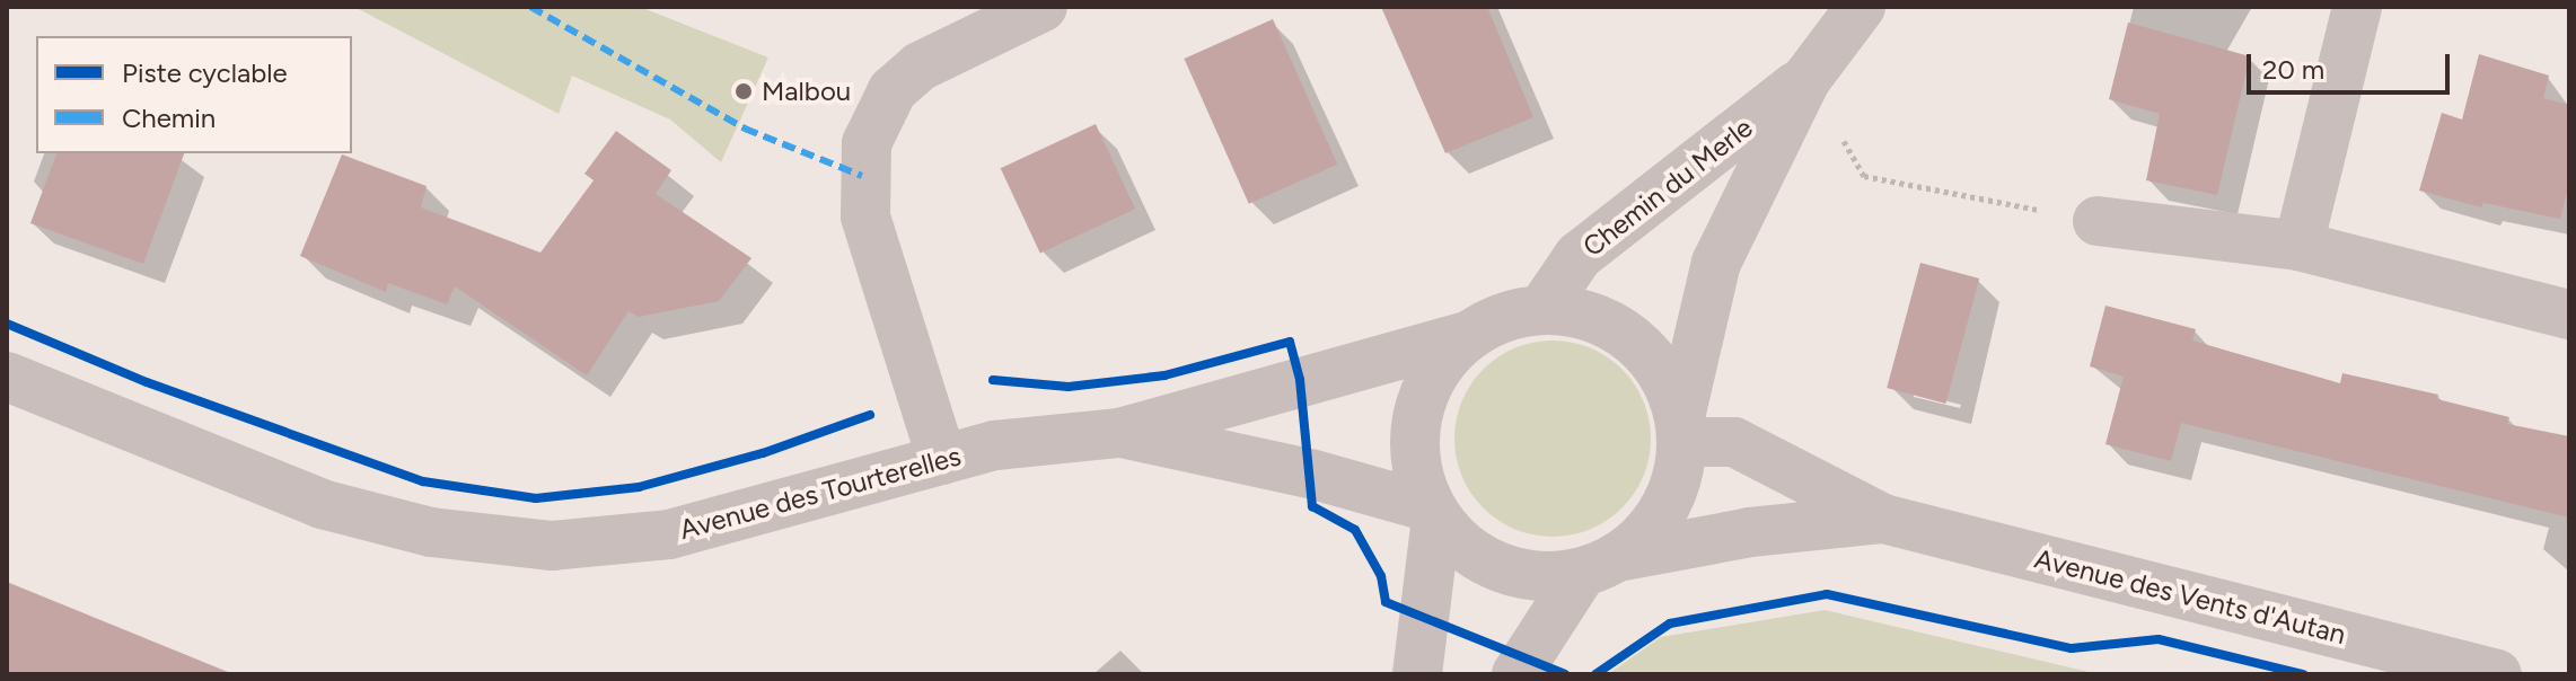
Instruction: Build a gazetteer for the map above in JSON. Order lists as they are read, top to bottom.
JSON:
{
  "streets": {
    "street": ["Chemin du Merle", "Avenue des Tourterelles", "Avenue des Vents d'Autan"]
  },
  "crossings": [
    ["Chemin du Merle", "Avenue des Tourterelles"],
    ["Chemin du Merle", "Avenue des Vents d'Autan"],
    ["Avenue des Tourterelles", "Avenue des Vents d'Autan"]
  ],
  "places": ["Malbou"],
  "legend": ["Piste cyclable", "Chemin"],
  "scale_bar": "20 m"
}
